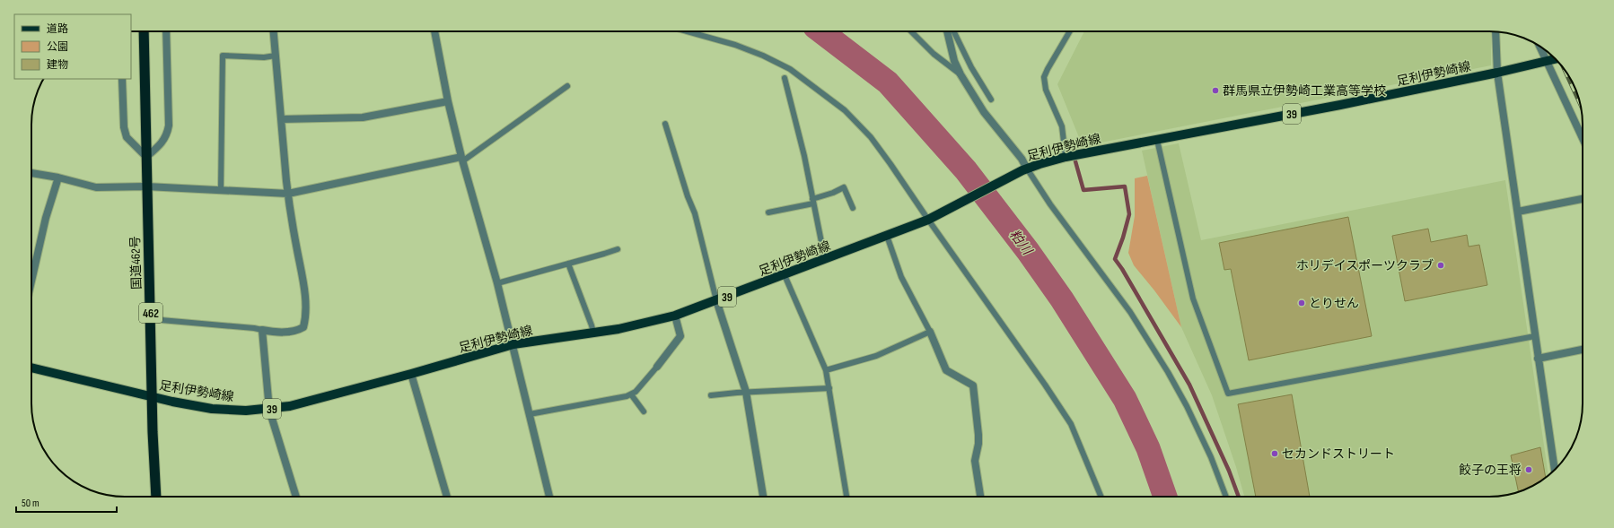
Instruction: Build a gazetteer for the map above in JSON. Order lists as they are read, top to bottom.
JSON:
{
  "streets": {
    "highway": ["国道462号", "462"],
    "main road": ["足利伊勢崎線", "39"]
  },
  "crossings": [
    ["足利伊勢崎線", "国道462号"]
  ],
  "water": ["粕川"],
  "places": [
    "群馬県立伊勢崎工業高等学校",
    "ホリデイスポーツクラブ",
    "とりせん",
    "セカンドストリート",
    "餃子の王将"
  ],
  "legend": ["道路", "公園", "建物"],
  "scale_bar": "50 m"
}
